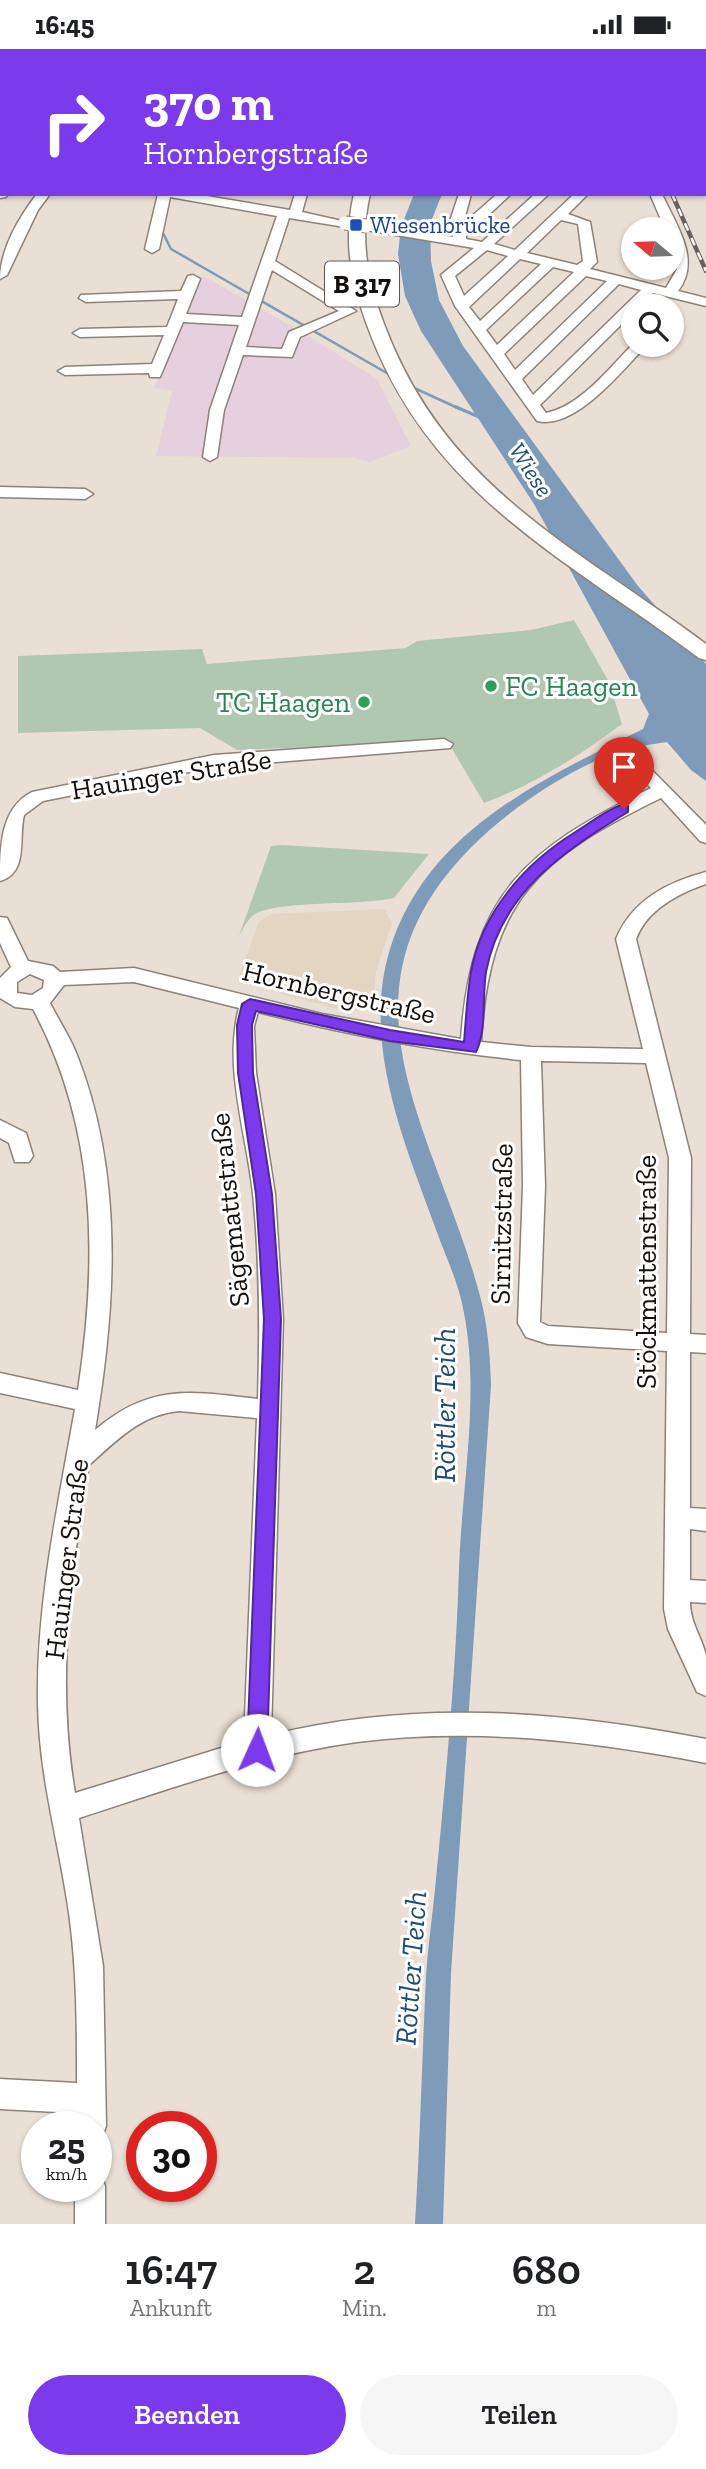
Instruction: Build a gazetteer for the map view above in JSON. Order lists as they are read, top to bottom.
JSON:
{
  "streets": {
    "main road": ["B 317"],
    "street": [
      "Hauinger Straße",
      "Hornbergstraße",
      "Sägemattstraße",
      "Sirnitzstraße",
      "Stöckmattenstraße"
    ]
  },
  "crossings": [
    ["Hauinger Straße", "Hornbergstraße"],
    ["Hornbergstraße", "Sägemattstraße"],
    ["Hornbergstraße", "Sirnitzstraße"],
    ["Hornbergstraße", "Stöckmattenstraße"],
    ["Sirnitzstraße", "Stöckmattenstraße"]
  ],
  "water": ["Wiese", "Röttler Teich"],
  "places": {
    "transit": ["Wiesenbrücke"],
    "other": ["FC Haagen", "TC Haagen"]
  },
  "north": "left",
  "page": {
    "status": "16:45",
    "turn": ["370 m", "Hornbergstraße"],
    "speed": "25 km/h",
    "limit": "30",
    "eta": [
      "16:47",
      "Ankunft",
      "2",
      "Min.",
      "680",
      "m"
    ],
    "buttons": ["Beenden", "Teilen"]
  }
}
